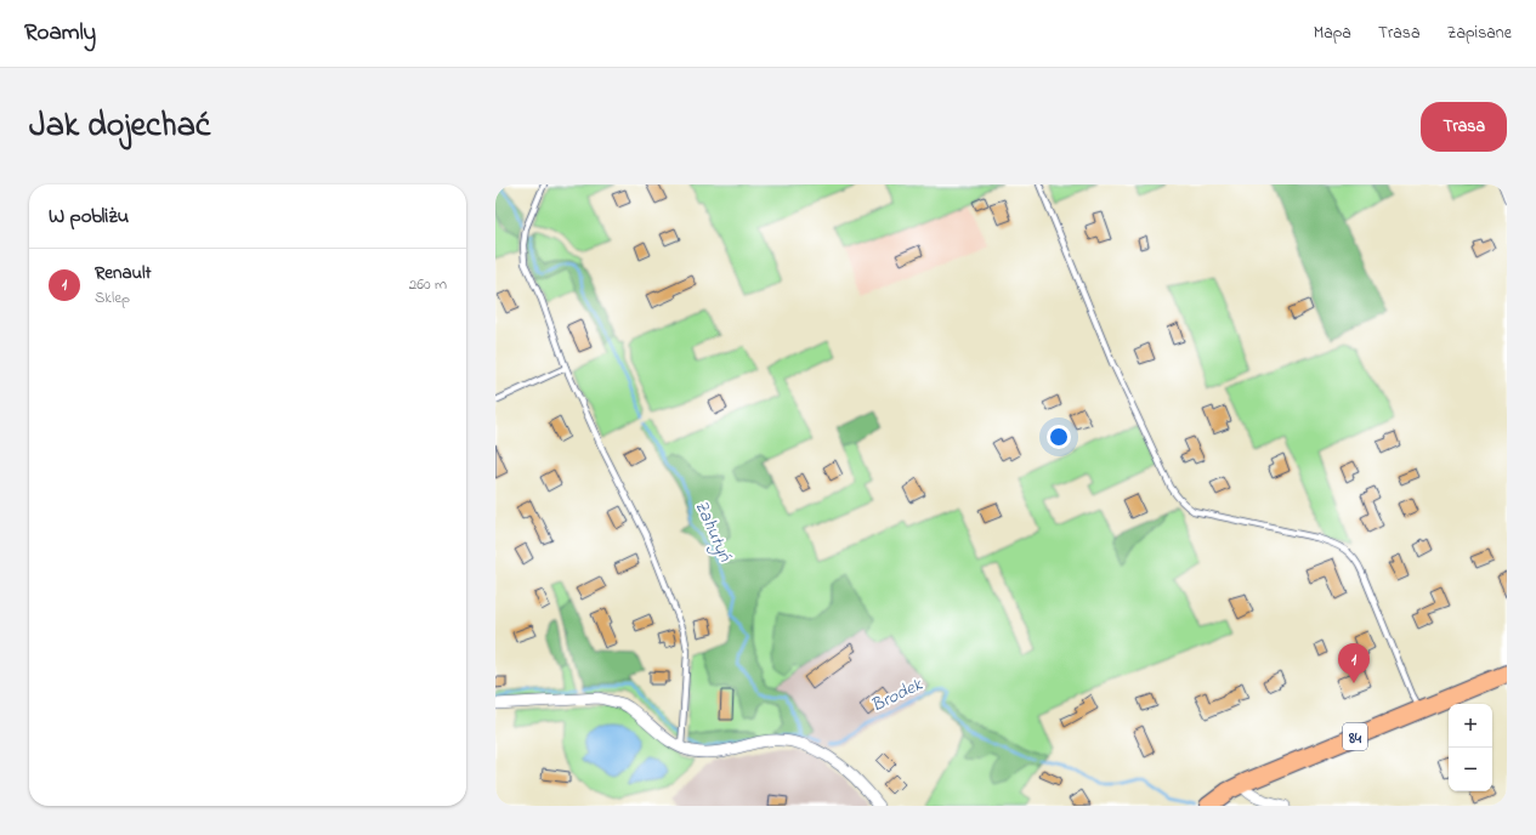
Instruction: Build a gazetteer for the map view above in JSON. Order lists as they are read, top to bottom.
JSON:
{
  "streets": {
    "main road": ["84"]
  },
  "water": ["Zahutyń", "Brodek"],
  "page": {
    "header": "Roamly",
    "nav": ["Mapa", "Trasa", "Zapisane"],
    "title": "Jak dojechać",
    "buttons": "Trasa",
    "heading": "W pobliżu",
    "list": [
      {
        "mark": "1",
        "name": "Renault",
        "note": "Sklep",
        "value": "260 m"
      }
    ],
    "pins": "1",
    "map_buttons": ["+", "−"]
  }
}
